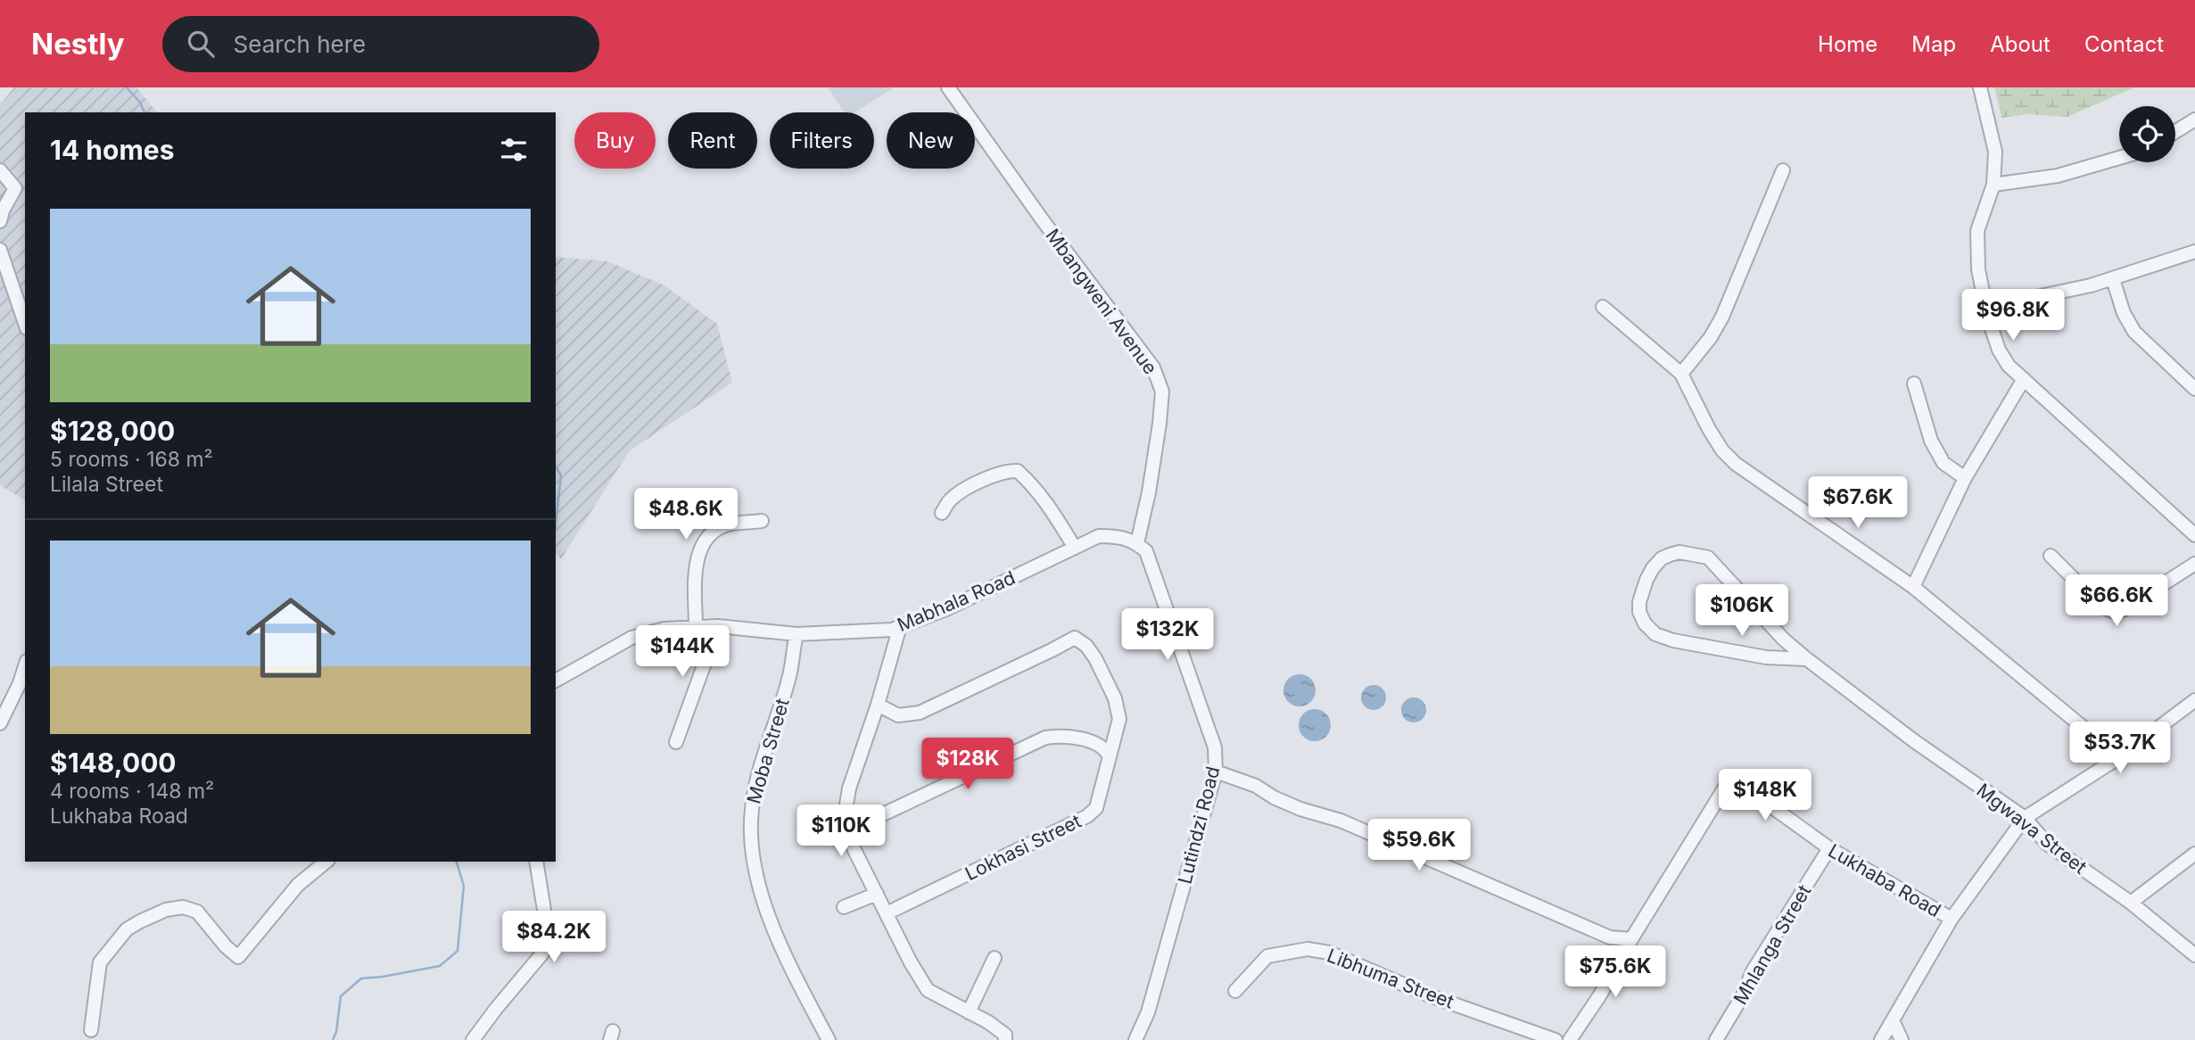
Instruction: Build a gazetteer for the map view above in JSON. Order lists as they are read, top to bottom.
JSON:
{
  "streets": {
    "street": [
      "Mbangweni Avenue",
      "Mabhala Road",
      "Moba Street",
      "Lutindzi Road",
      "Mgwava Street",
      "Lokhasi Street",
      "Lukhaba Road",
      "Mhlanga Street",
      "Libhuma Street"
    ]
  },
  "crossings": [
    ["Mbangweni Avenue", "Mabhala Road"],
    ["Mbangweni Avenue", "Lutindzi Road"],
    ["Mabhala Road", "Moba Street"],
    ["Mabhala Road", "Lutindzi Road"],
    ["Lukhaba Road", "Mhlanga Street"]
  ],
  "page": {
    "header": "Nestly",
    "search": "Search here",
    "nav": [
      "Home",
      "Map",
      "About",
      "Contact"
    ],
    "chip": [
      "Buy",
      "Rent",
      "Filters",
      "New"
    ],
    "heading": "14 homes",
    "list": [
      {
        "name": "$128,000",
        "note": "5 rooms · 168 m² · Lilala Street"
      },
      {
        "name": "$148,000",
        "note": "4 rooms · 148 m² · Lukhaba Road"
      }
    ],
    "price": [
      "$96.8K",
      "$67.6K",
      "$48.6K",
      "$66.6K",
      "$106K",
      "$132K",
      "$144K",
      "$53.7K",
      "$128K",
      "$148K",
      "$110K",
      "$59.6K",
      "$84.2K",
      "$75.6K"
    ]
  }
}
